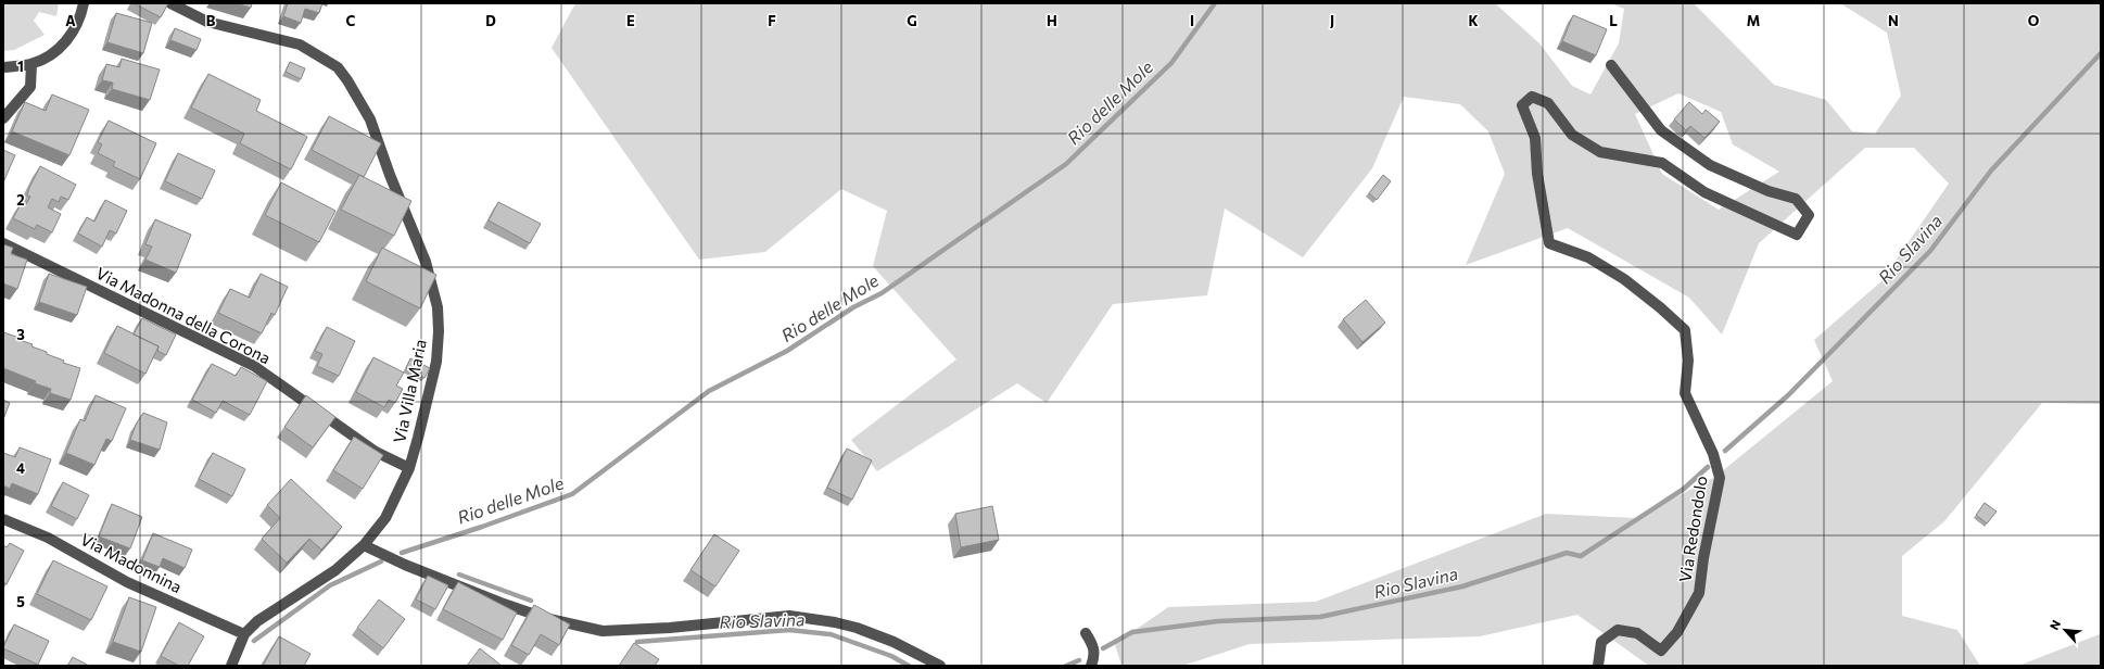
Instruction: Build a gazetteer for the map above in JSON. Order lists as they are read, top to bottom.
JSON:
{
  "streets": {
    "street": [
      "Via Madonna della Corona",
      "Via Villa Maria",
      "Via Redondolo",
      "Via Madonnina"
    ]
  },
  "crossings": [
    ["Via Madonna della Corona", "Via Villa Maria"],
    ["Via Villa Maria", "Via Madonnina"]
  ],
  "water": ["Rio delle Mole", "Rio Slavina"],
  "north": "top left",
  "grid": {
    "columns": [
      "A",
      "B",
      "C",
      "D",
      "E",
      "F",
      "G",
      "H",
      "I",
      "J",
      "K",
      "L",
      "M",
      "N",
      "O"
    ],
    "rows": [
      "1",
      "2",
      "3",
      "4",
      "5"
    ]
  }
}
